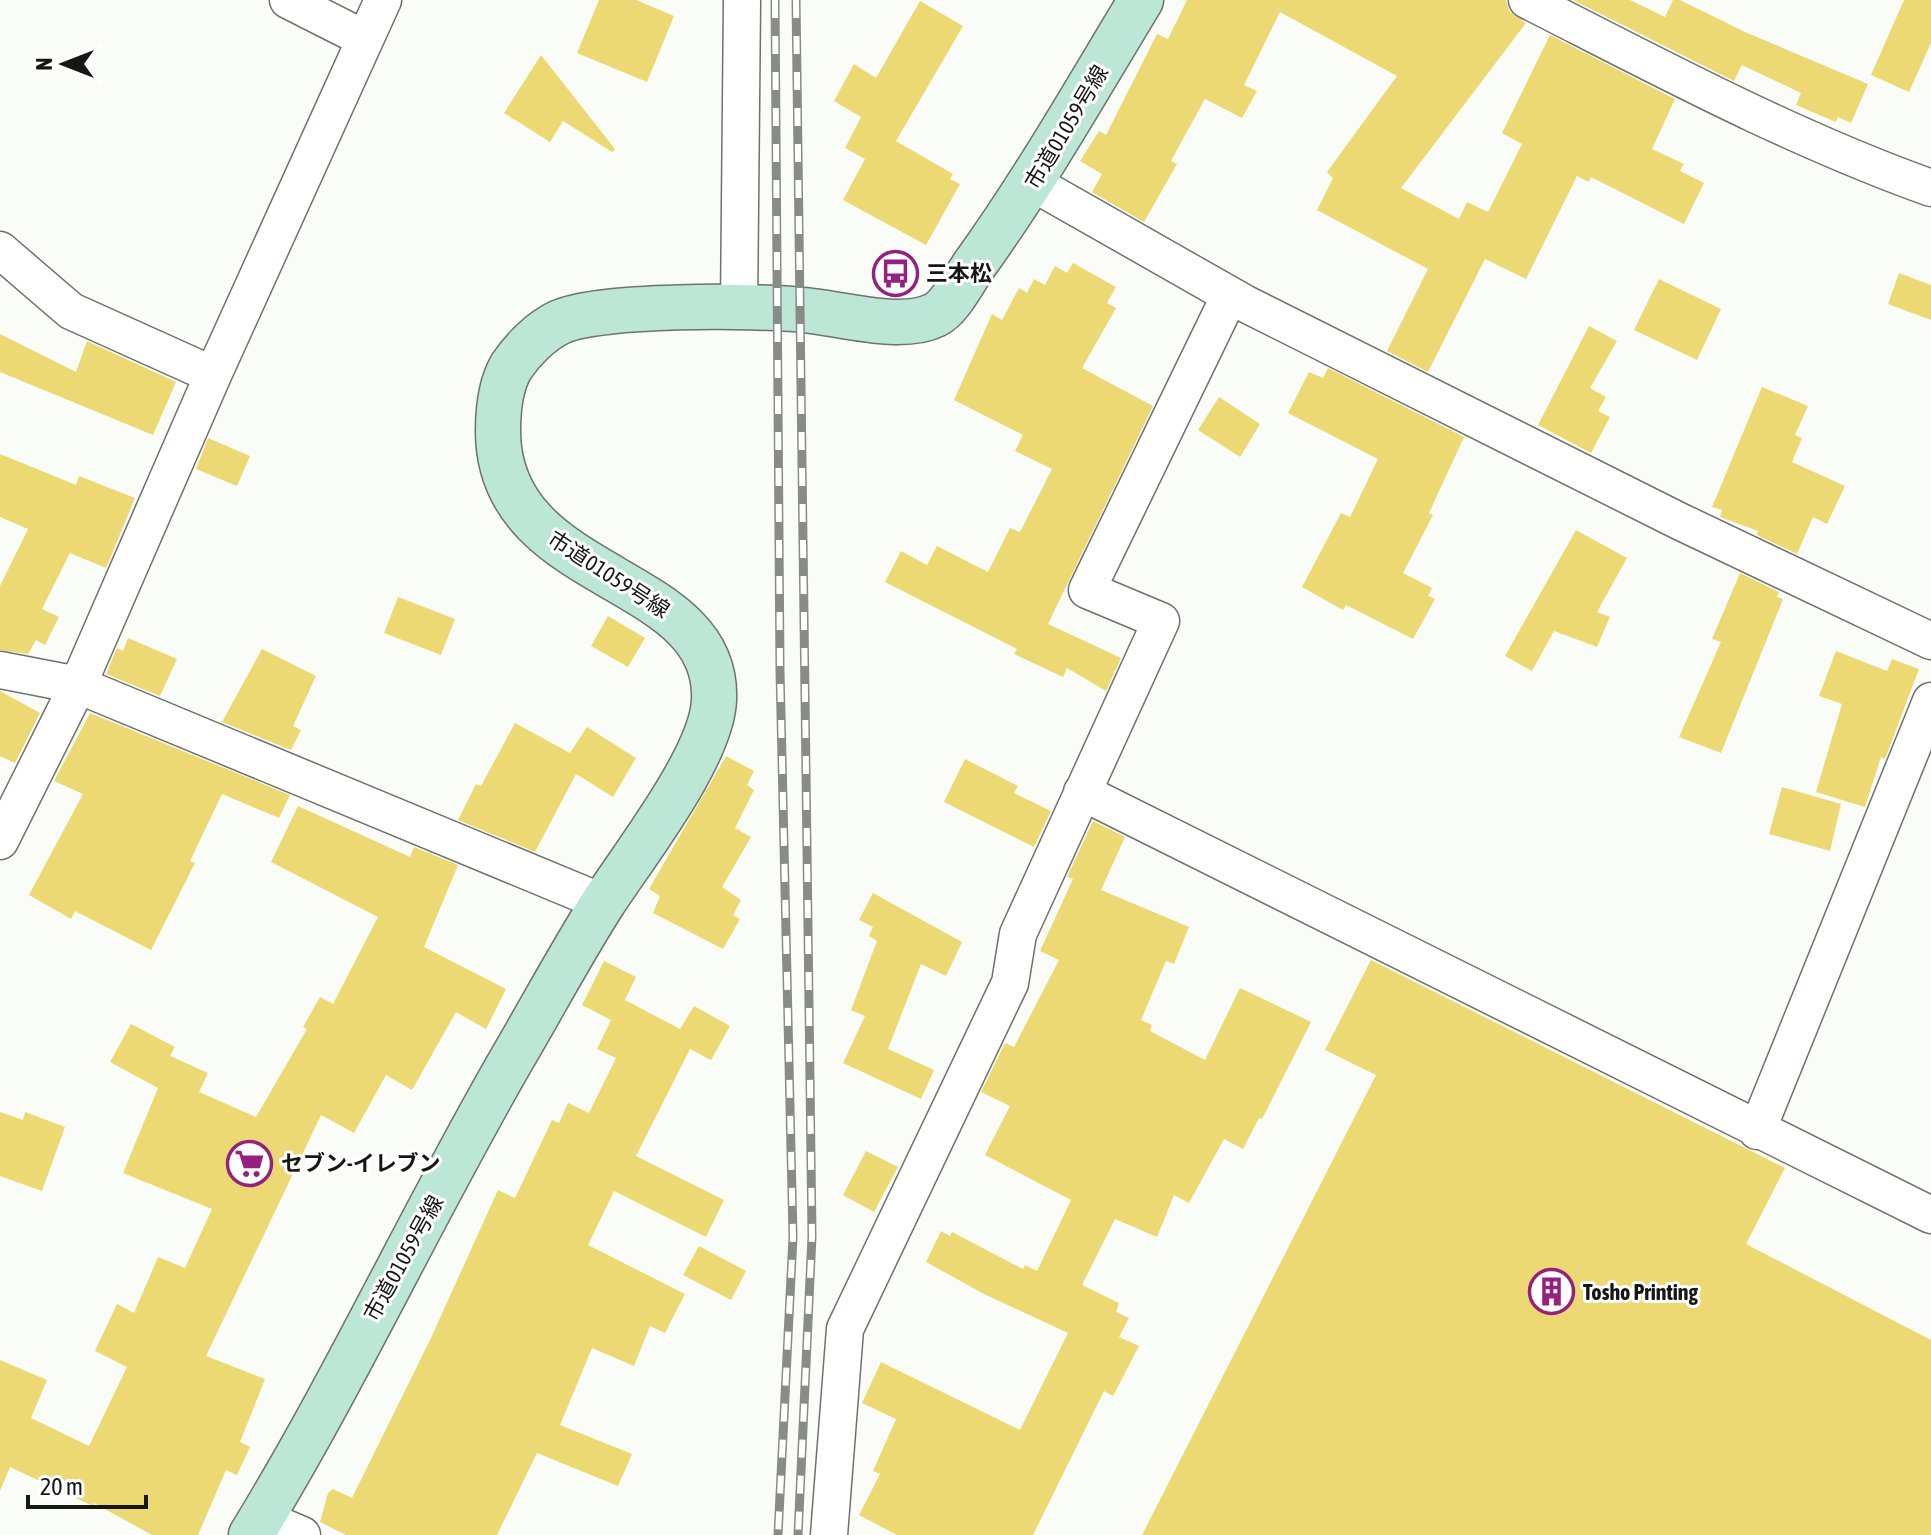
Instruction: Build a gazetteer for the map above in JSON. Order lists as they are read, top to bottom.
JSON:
{
  "streets": {
    "street": ["市道01059号線"]
  },
  "places": {
    "bus stop": ["三本松"],
    "supermarket": ["セブン-イレブン"],
    "building": ["Tosho Printing"]
  },
  "scale_bar": "20 m",
  "north": "left"
}
